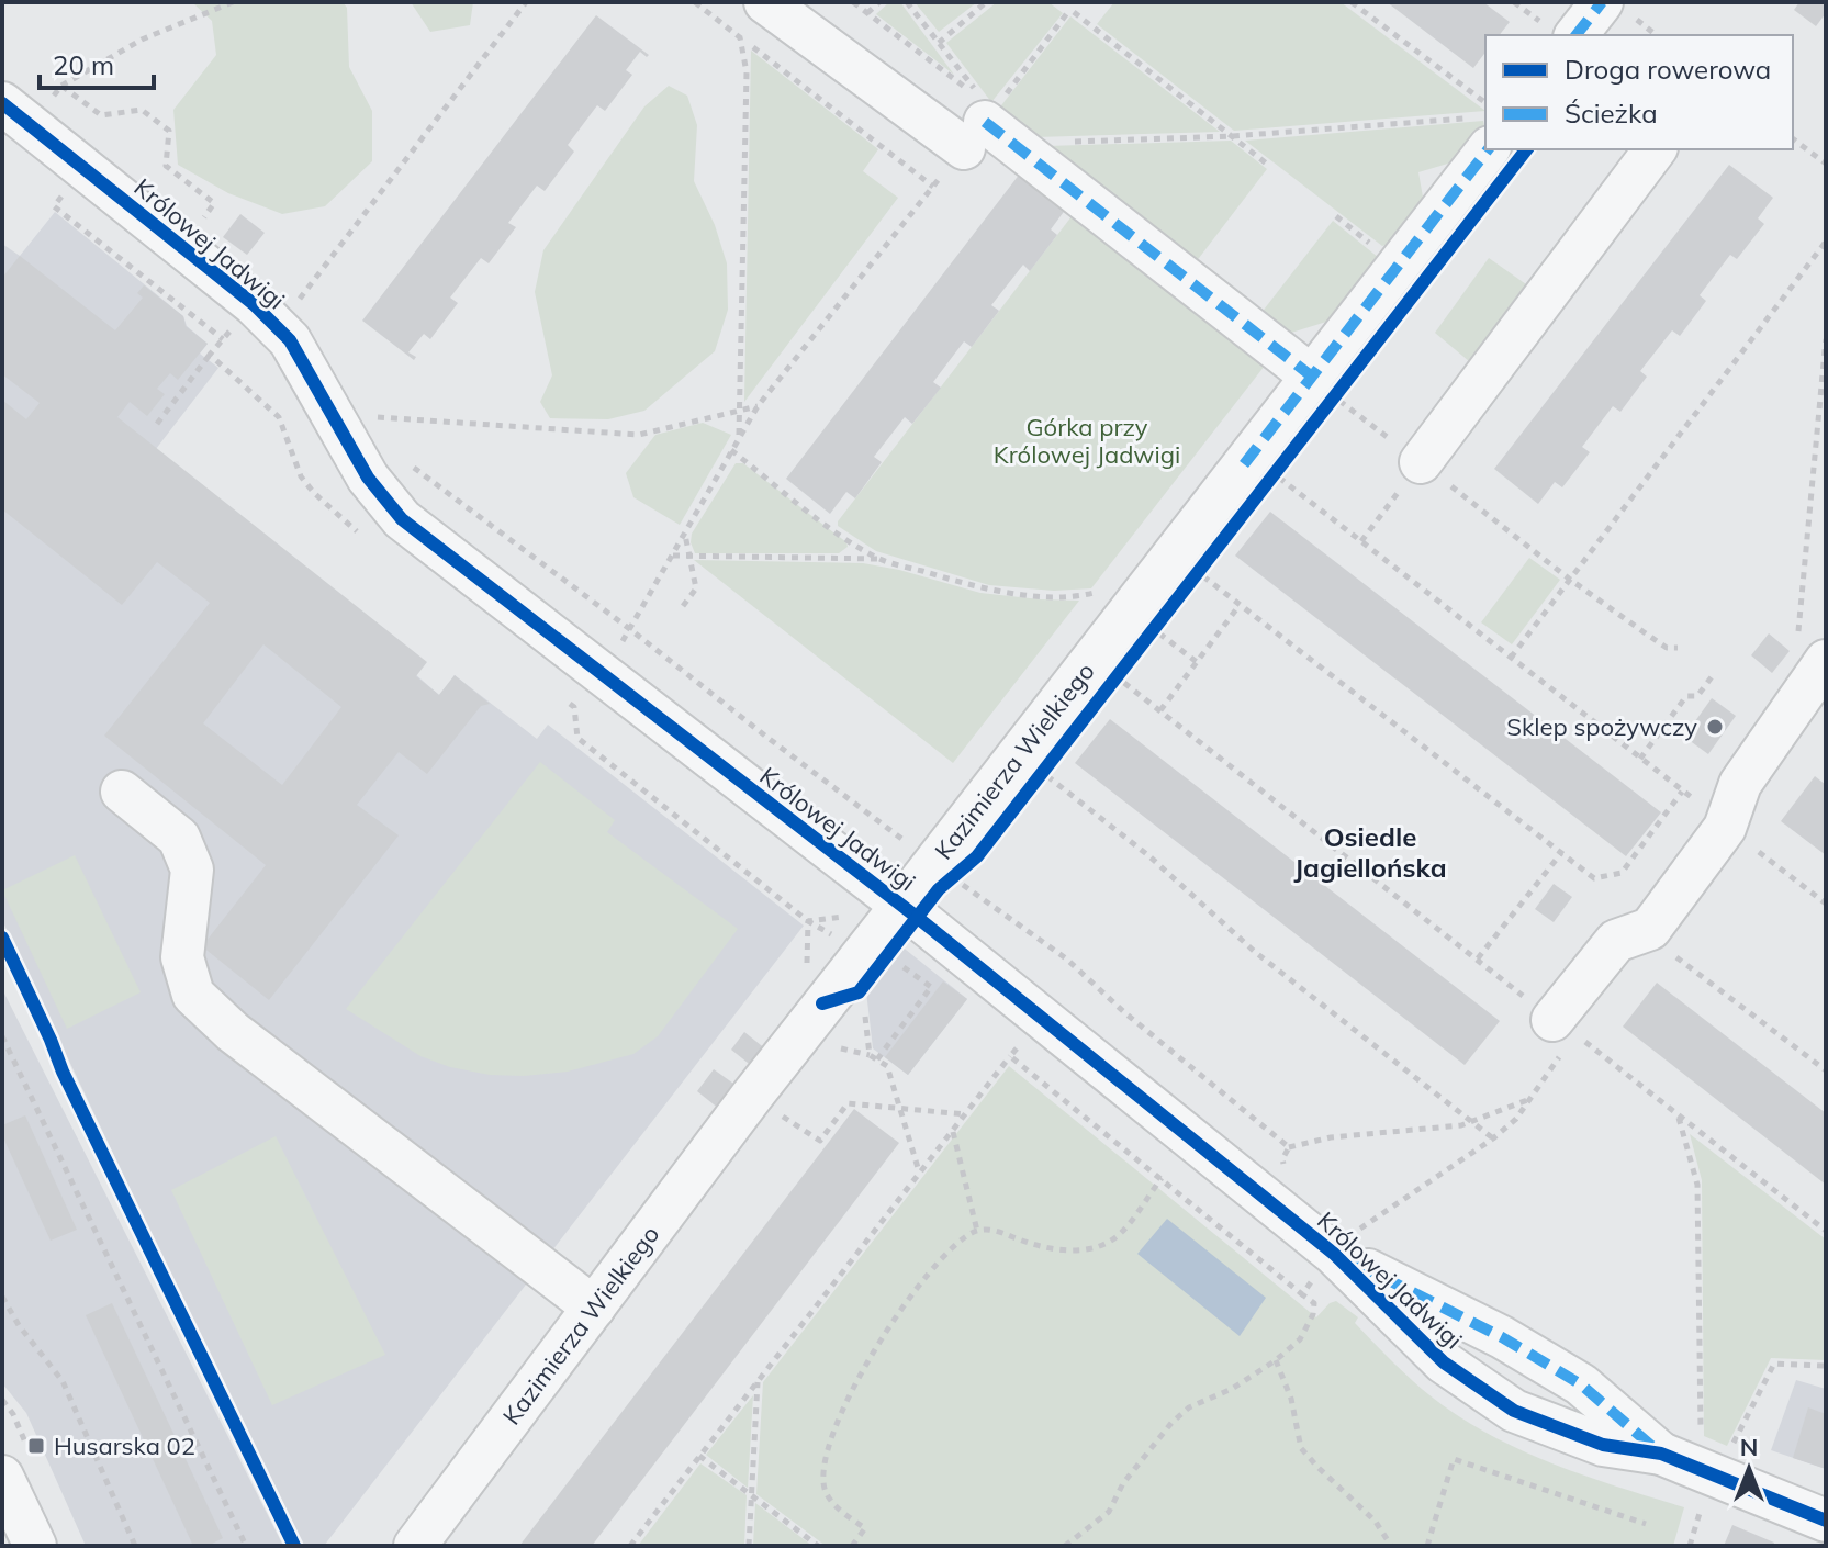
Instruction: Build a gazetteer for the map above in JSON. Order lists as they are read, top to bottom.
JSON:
{
  "streets": {
    "street": ["Królowej Jadwigi", "Kazimierza Wielkiego"]
  },
  "crossings": [
    ["Królowej Jadwigi", "Kazimierza Wielkiego"]
  ],
  "districts": ["Osiedle Jagiellońska"],
  "parks": ["Górka przy Królowej Jadwigi"],
  "places": {
    "other": ["Sklep spożywczy"],
    "transit": ["Husarska 02"]
  },
  "legend": ["Droga rowerowa", "Ścieżka"],
  "scale_bar": "20 m",
  "north": "top"
}
